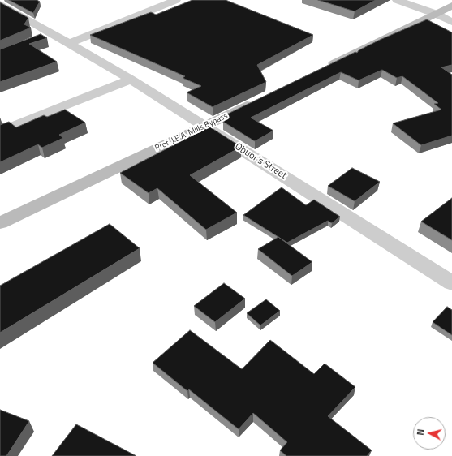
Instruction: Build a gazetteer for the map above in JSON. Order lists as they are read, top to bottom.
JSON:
{
  "streets": {
    "street": ["Prof. J.E.A. Mills Bypass", "Obuor’s Street"]
  },
  "crossings": [
    ["Prof. J.E.A. Mills Bypass", "Obuor’s Street"]
  ],
  "north": "left"
}
